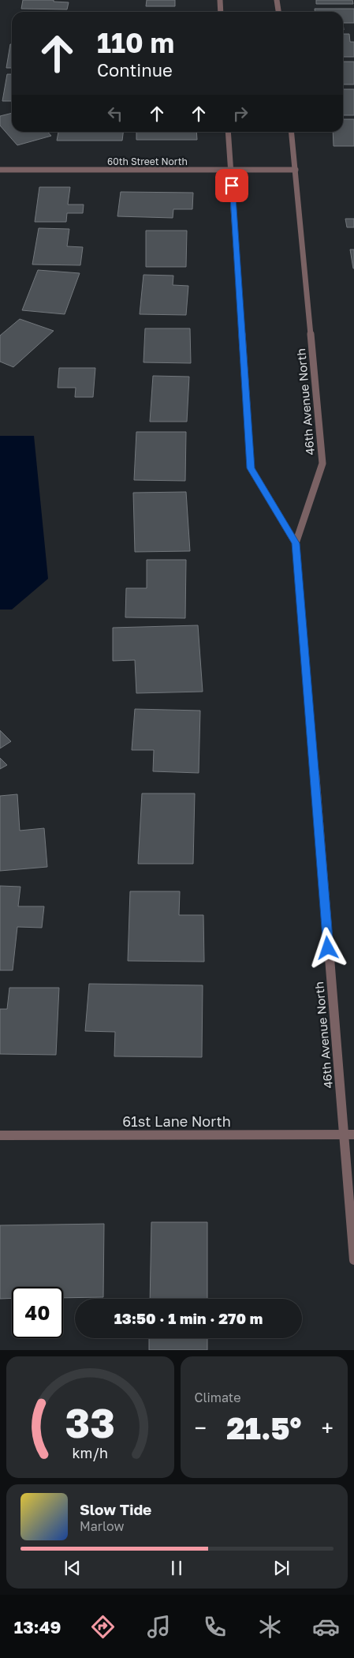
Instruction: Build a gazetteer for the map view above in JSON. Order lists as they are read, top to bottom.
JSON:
{
  "streets": {
    "street": ["60th Street North", "46th Avenue North", "61st Lane North"]
  },
  "crossings": [
    ["60th Street North", "46th Avenue North"],
    ["46th Avenue North", "61st Lane North"]
  ],
  "page": {
    "turn": ["110 m", "Continue"],
    "limit": "40",
    "trip": "13:50 · 1 min · 270 m",
    "tile": "Climate",
    "heat": ["−", "21.5°", "+"],
    "song": ["Slow Tide", "Marlow"],
    "tabs": "13:49",
    "gauge": ["33", "km/h"]
  }
}
